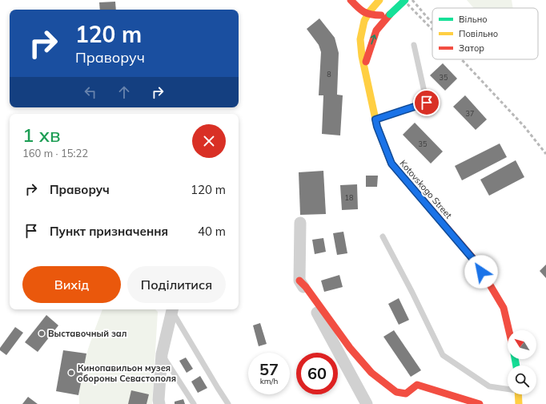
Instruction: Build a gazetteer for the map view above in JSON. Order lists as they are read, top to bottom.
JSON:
{
  "streets": {
    "main road": ["Kotovskogo Street"]
  },
  "places": ["Выставочный зал", "Кинопавильон музея обороны Севастополя"],
  "house_numbers": [
    "8",
    "35",
    "37",
    "35",
    "18"
  ],
  "legend": ["Вільно", "Повільно", "Затор"],
  "north": "top left",
  "page": {
    "turn": ["120 m", "Праворуч"],
    "heading": ["1 хв", "160 m · 15:22"],
    "list": [
      {
        "name": "Праворуч",
        "value": "120 m"
      },
      {
        "name": "Пункт призначення",
        "value": "40 m"
      }
    ],
    "buttons": ["Вихід", "Поділитися"],
    "speed": "57 km/h",
    "limit": "60"
  }
}
